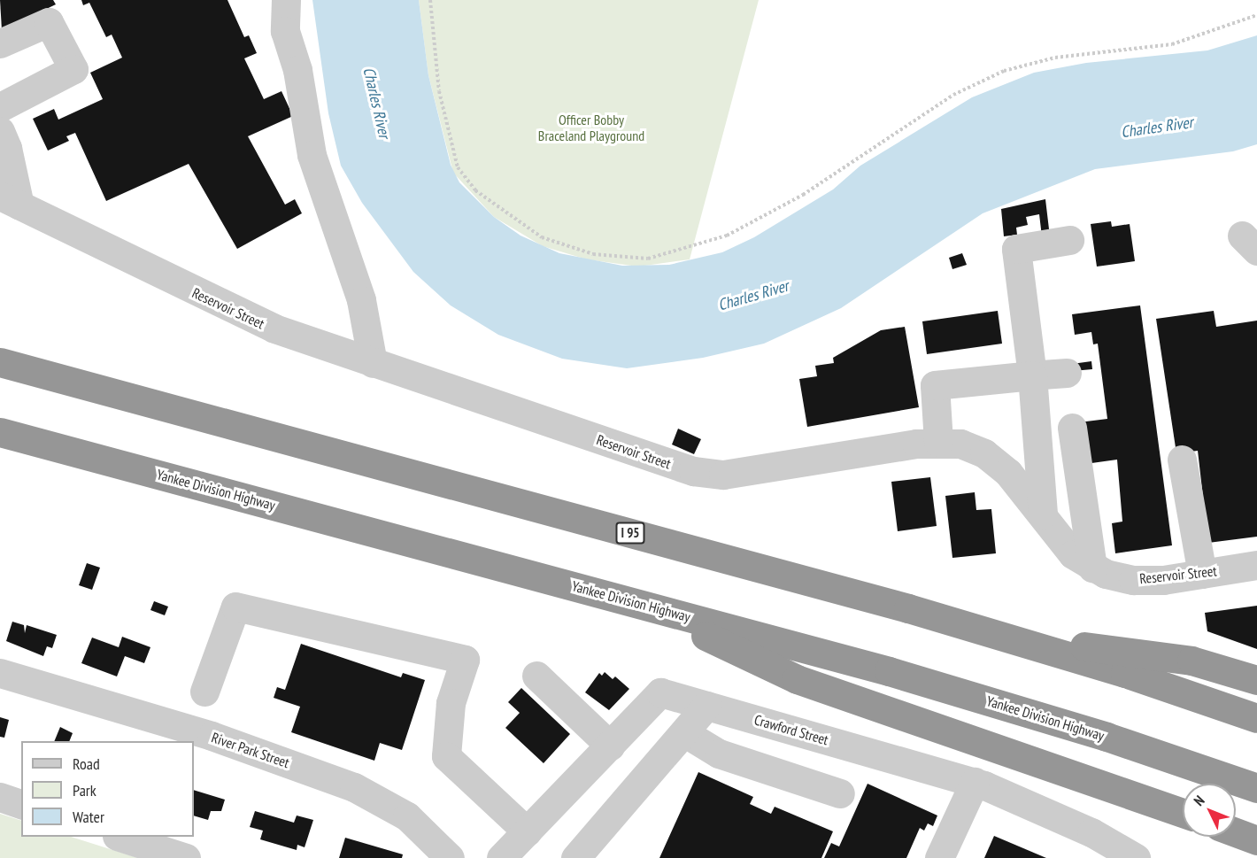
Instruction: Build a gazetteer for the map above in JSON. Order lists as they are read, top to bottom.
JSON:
{
  "streets": {
    "highway": ["Yankee Division Highway", "I 95"],
    "street": ["Reservoir Street", "Crawford Street", "River Park Street"]
  },
  "water": ["Charles River"],
  "parks": ["Officer Bobby Braceland Playground"],
  "legend": ["Road", "Park", "Water"],
  "north": "top left"
}
